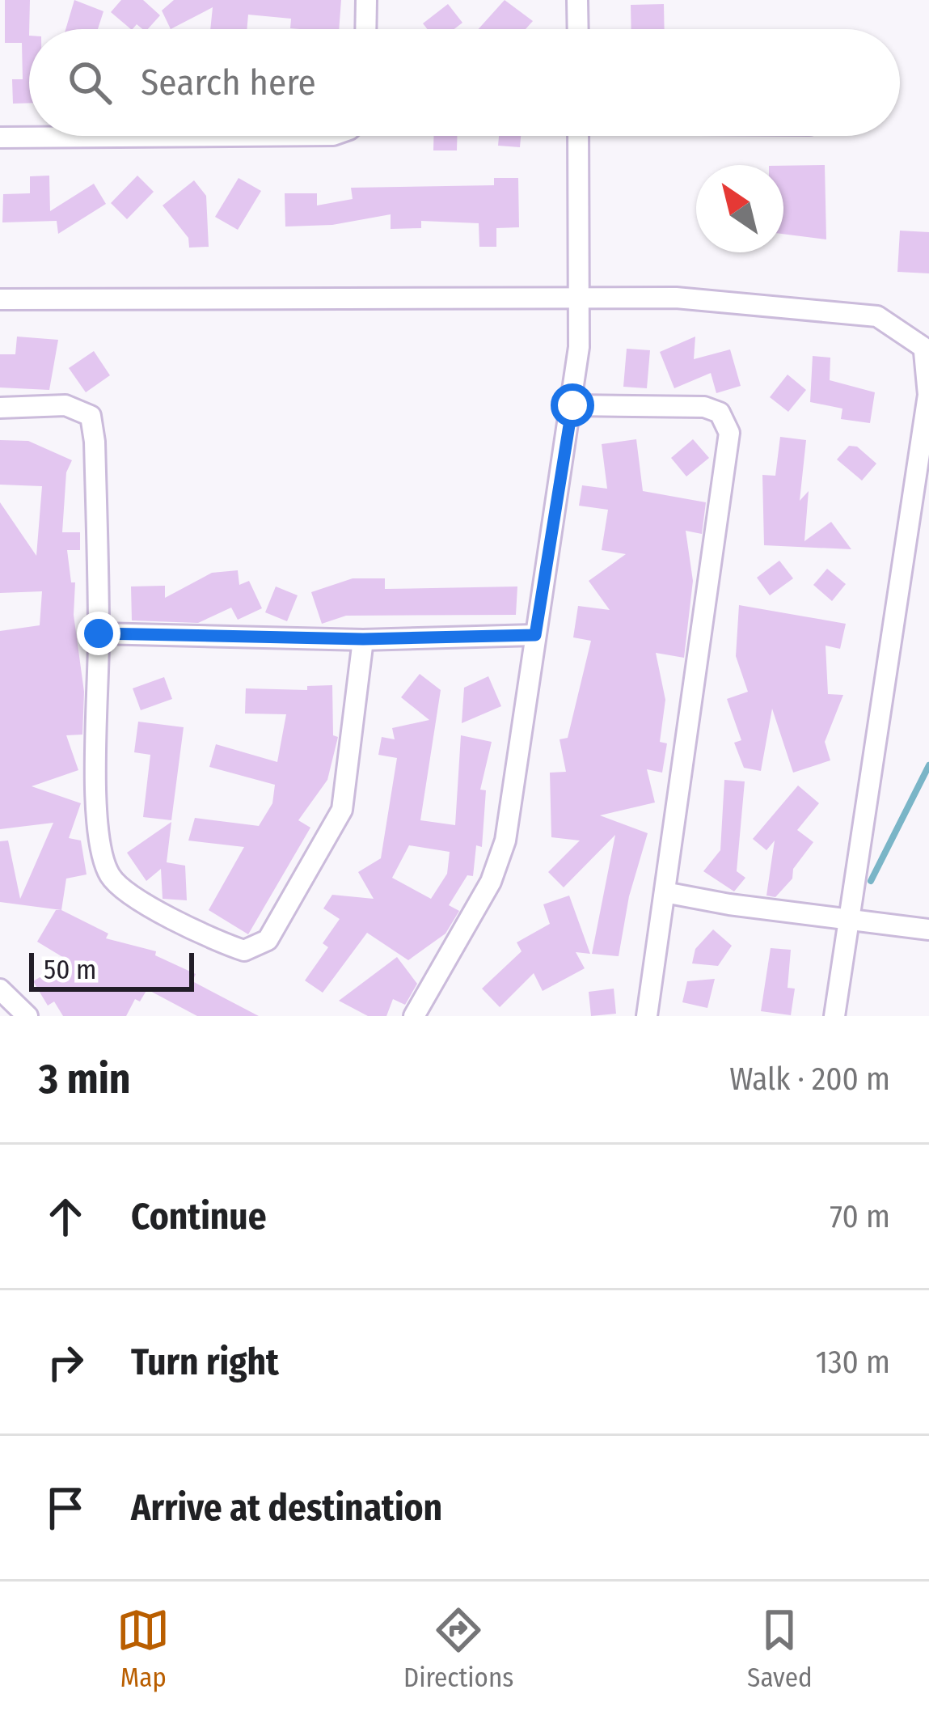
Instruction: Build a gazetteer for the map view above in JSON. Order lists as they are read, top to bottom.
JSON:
{
  "scale_bar": "50 m",
  "north": "top left",
  "page": {
    "search": "Search here",
    "scale": "50 m",
    "heading": ["3 min", "Walk · 200 m"],
    "list": [
      ["Continue", "70 m"],
      ["Turn right", "130 m"],
      "Arrive at destination"
    ],
    "nav": ["Map", "Directions", "Saved"]
  }
}
